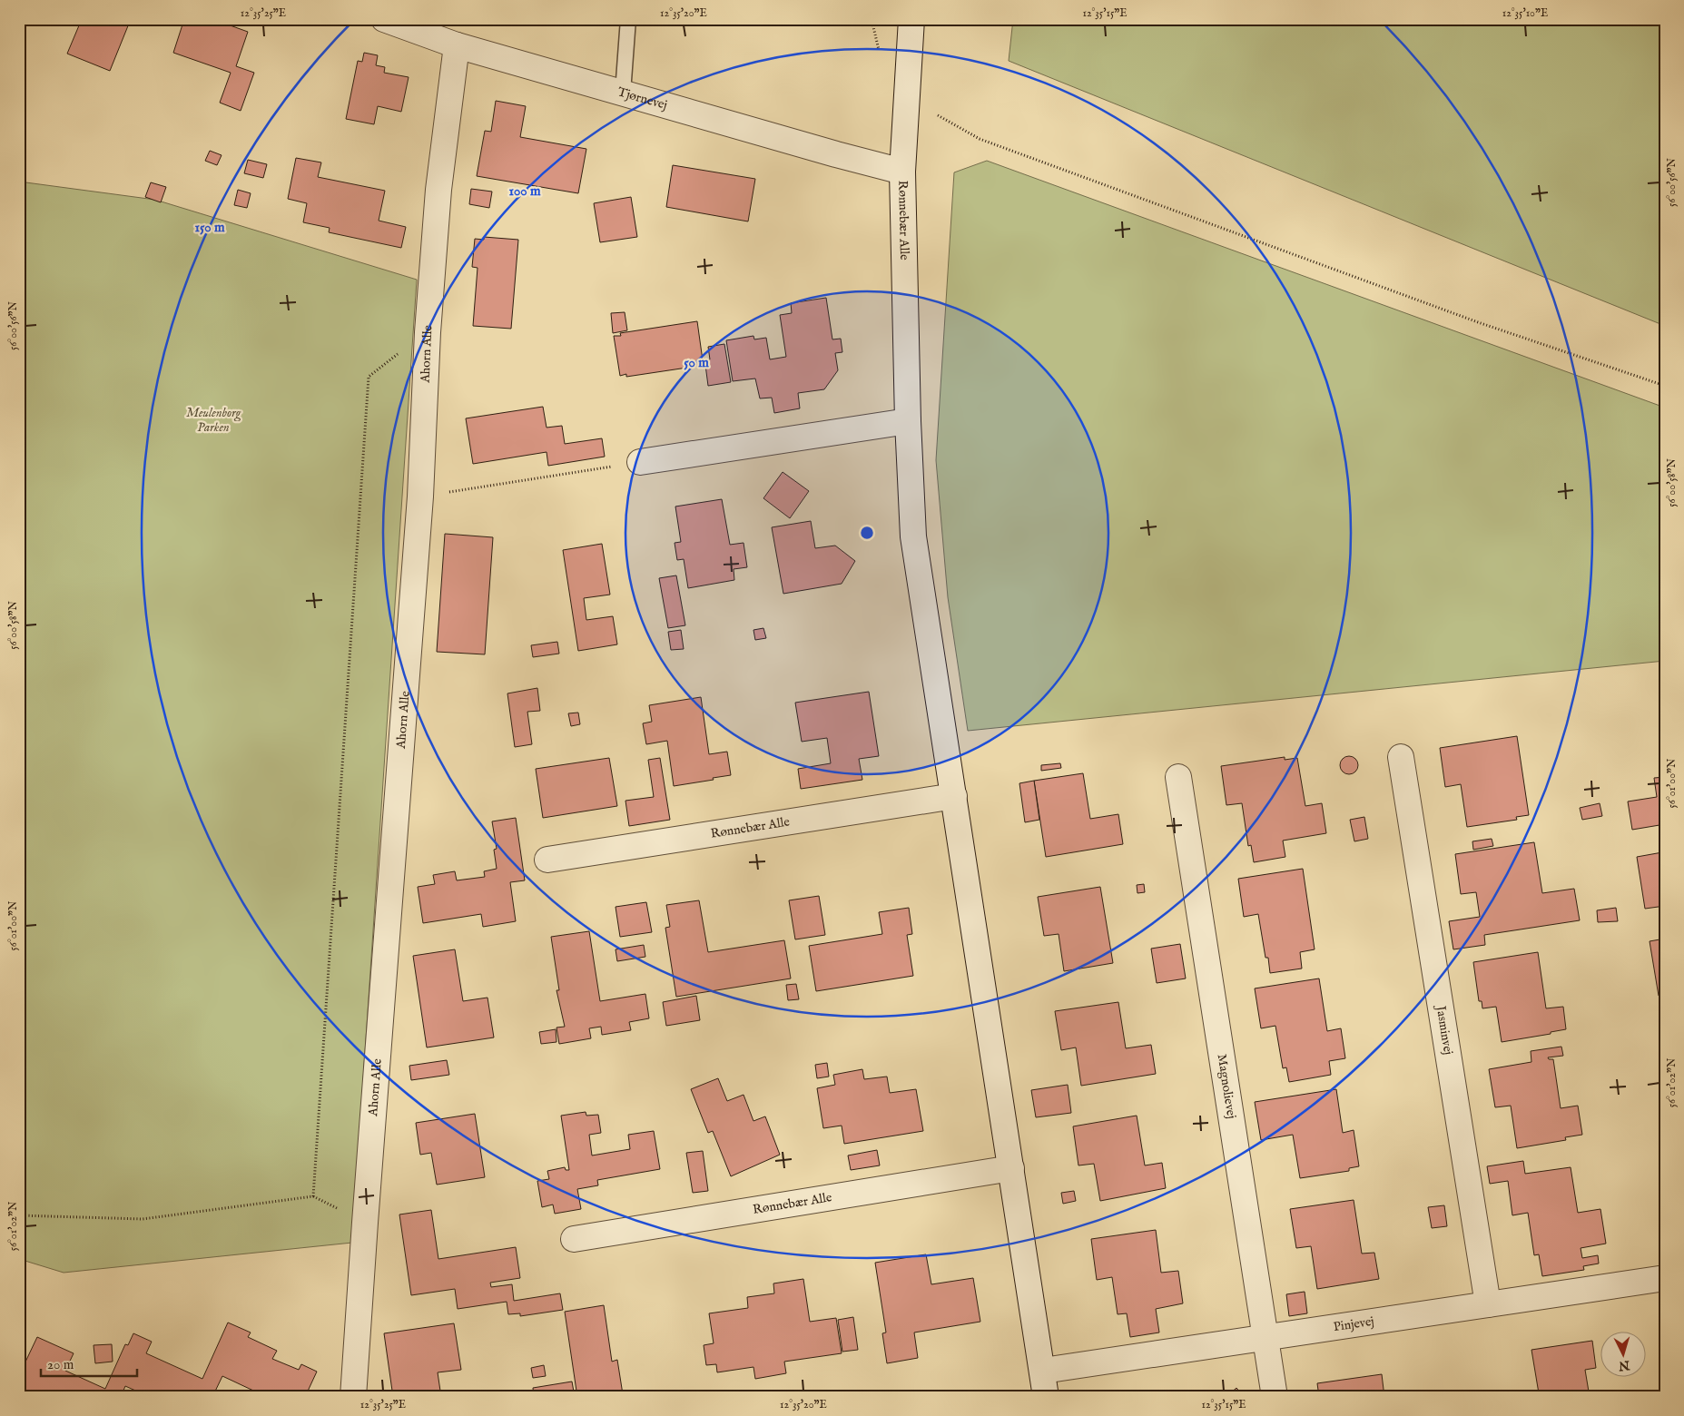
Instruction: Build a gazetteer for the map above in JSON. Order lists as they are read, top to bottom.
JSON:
{
  "streets": {
    "street": [
      "Tjørnevej",
      "Rønnebær Alle",
      "Ahorn Alle",
      "Jasminvej",
      "Magnolievej",
      "Pinjevej"
    ]
  },
  "crossings": [
    ["Tjørnevej", "Rønnebær Alle"],
    ["Tjørnevej", "Ahorn Alle"],
    ["Rønnebær Alle", "Pinjevej"],
    ["Jasminvej", "Pinjevej"],
    ["Magnolievej", "Pinjevej"]
  ],
  "parks": ["Meulenborg Parken"],
  "scale_bar": "20 m",
  "north": "bottom",
  "coordinates": [
    "12°35'25\"E",
    "12°35'20\"E",
    "12°35'15\"E",
    "12°35'10\"E",
    "56°00'56\"N",
    "56°00'58\"N",
    "56°01'00\"N",
    "56°01'02\"N"
  ],
  "rings": ["100 m", "150 m", "50 m"]
}
